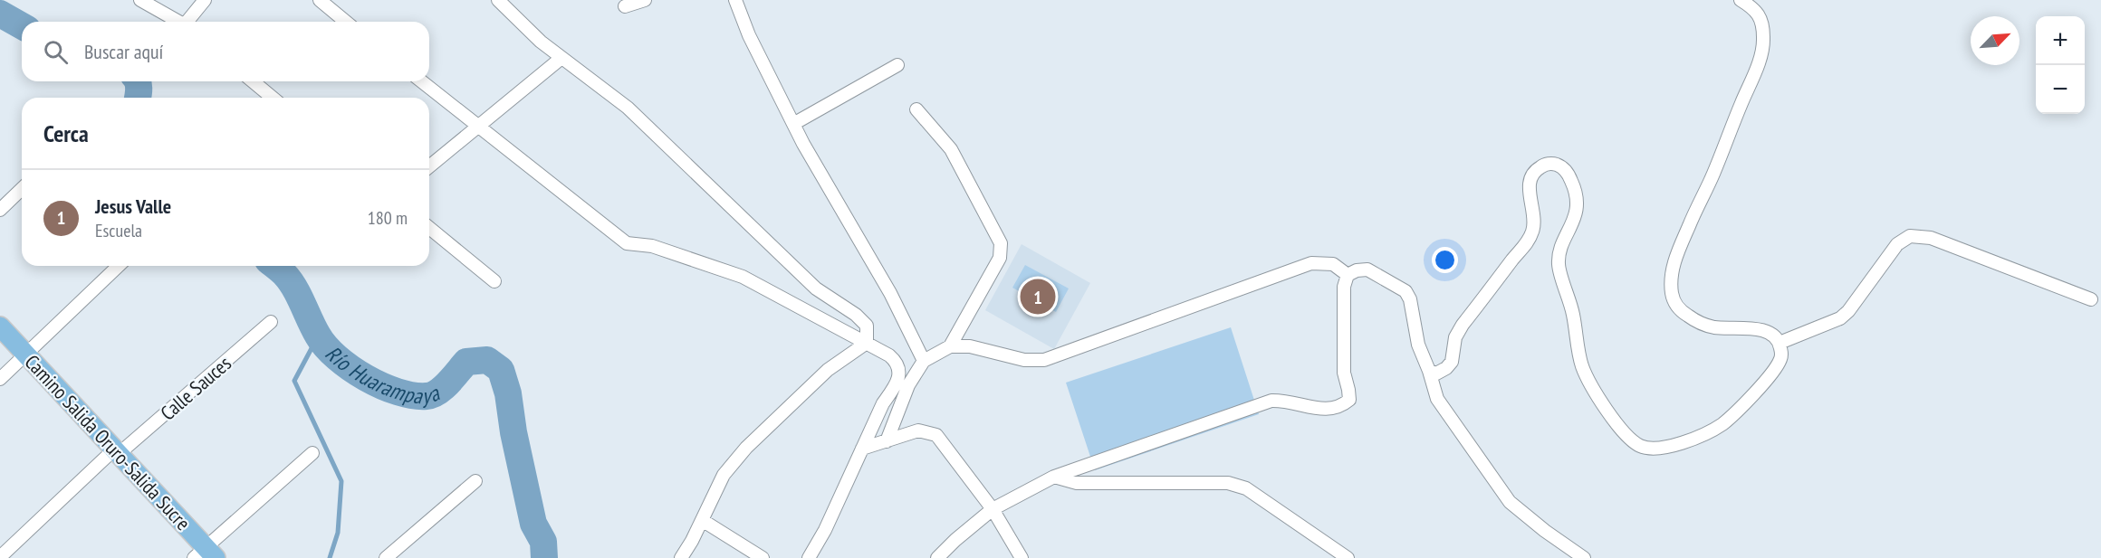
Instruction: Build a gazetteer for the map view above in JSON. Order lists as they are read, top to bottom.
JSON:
{
  "streets": {
    "main road": ["Camino Salida Oruro-Salida Sucre"],
    "street": ["Calle Sauces"]
  },
  "crossings": [
    ["Calle Sauces", "Camino Salida Oruro-Salida Sucre"]
  ],
  "water": ["Río Huarampaya"],
  "north": "top right",
  "page": {
    "map_buttons": ["+", "−"],
    "search": "Buscar aquí",
    "heading": "Cerca",
    "list": [
      {
        "mark": "1",
        "name": "Jesus Valle",
        "note": "Escuela",
        "value": "180 m"
      }
    ],
    "pins": "1"
  }
}
